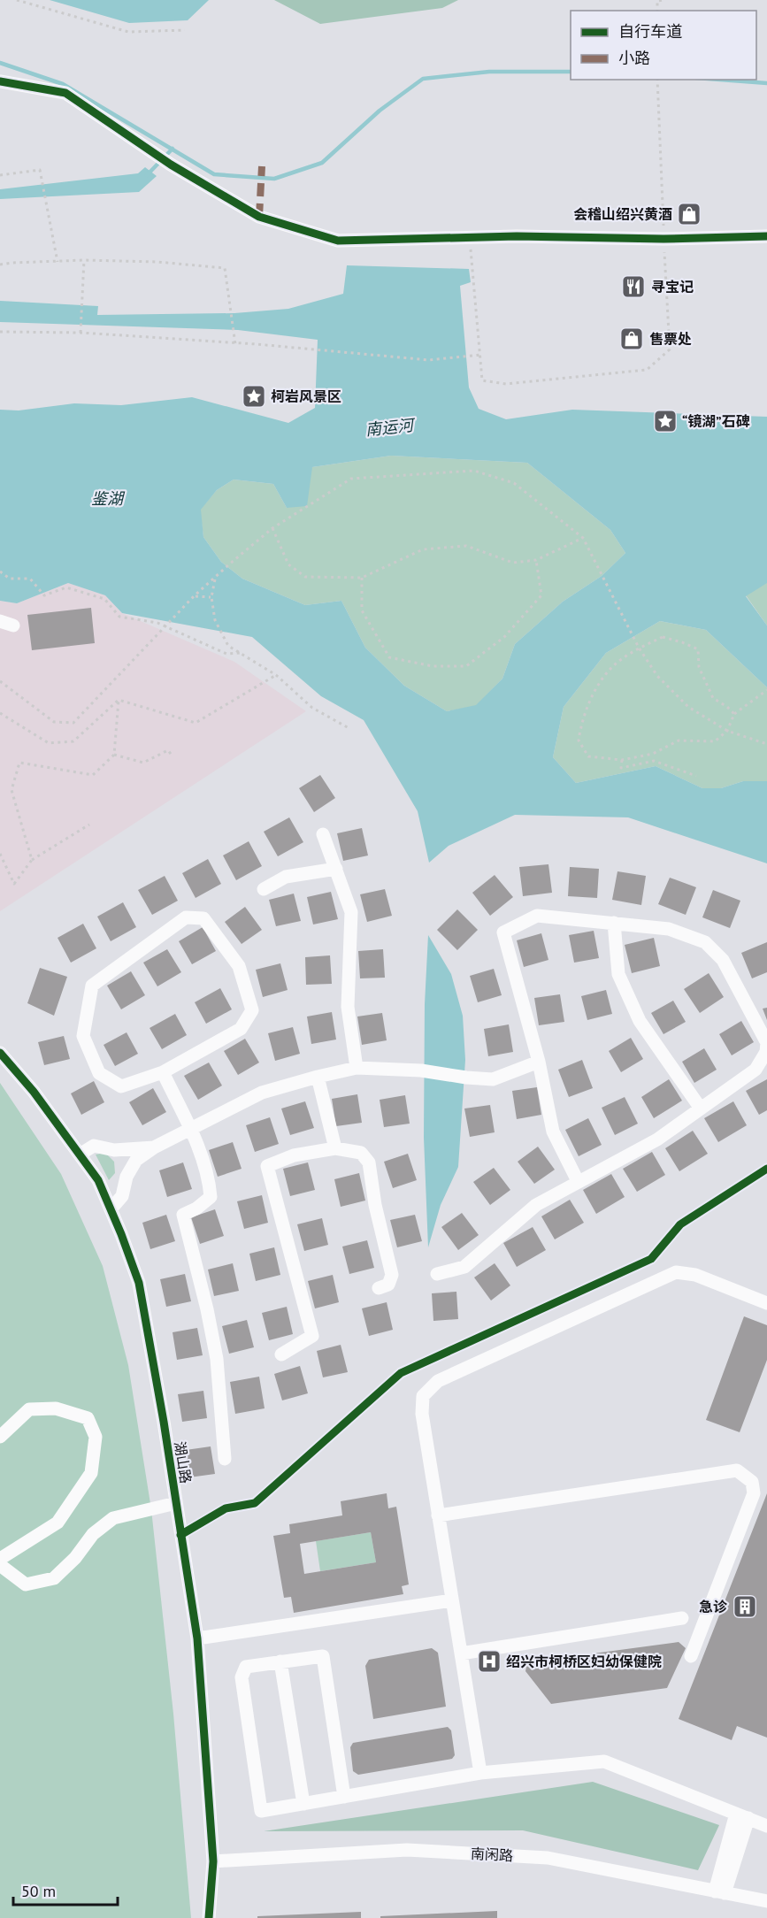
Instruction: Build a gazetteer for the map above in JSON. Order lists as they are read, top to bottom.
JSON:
{
  "streets": {
    "street": ["湖山路", "南闲路"]
  },
  "crossings": [
    ["湖山路", "南闲路"]
  ],
  "water": ["南运河", "鉴湖"],
  "places": {
    "shop": ["会稽山绍兴黄酒", "售票处"],
    "restaurant": ["寻宝记"],
    "place": ["柯岩风景区", "“镜湖”石碑"],
    "building": ["急诊"],
    "hospital": ["绍兴市柯桥区妇幼保健院"]
  },
  "legend": ["自行车道", "小路"],
  "scale_bar": "50 m"
}
